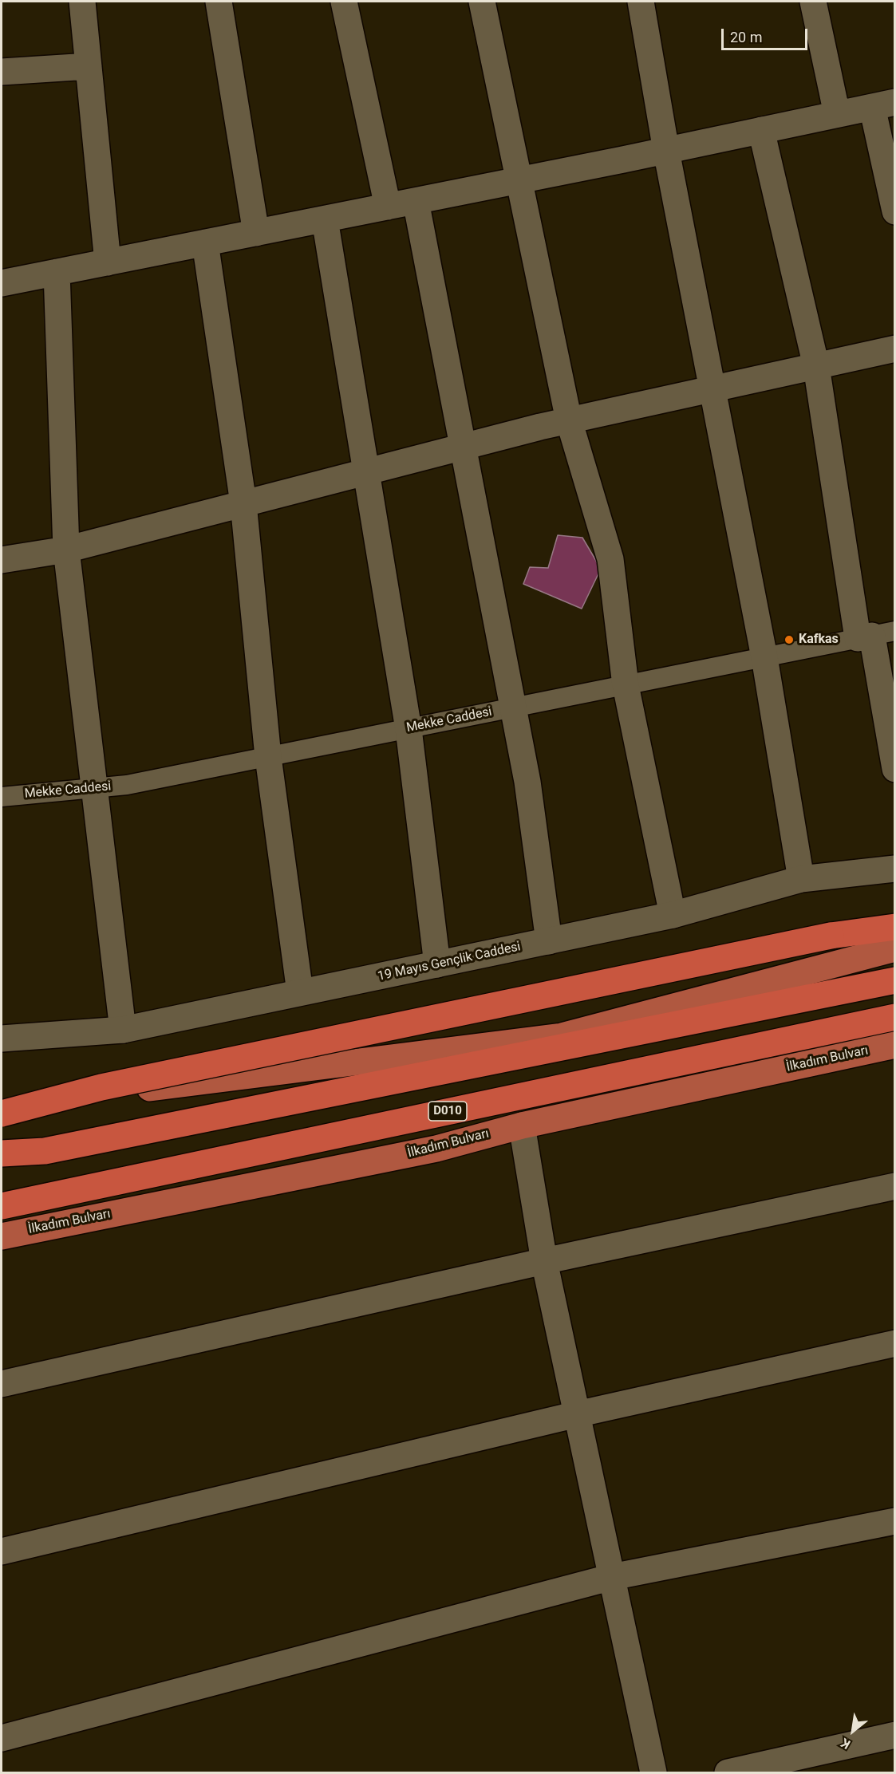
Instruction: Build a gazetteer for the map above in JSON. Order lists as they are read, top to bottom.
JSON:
{
  "streets": {
    "highway": ["İlkadım Bulvarı", "D010"],
    "street": ["Mekke Caddesi", "19 Mayıs Gençlik Caddesi"]
  },
  "places": ["Kafkas"],
  "scale_bar": "20 m",
  "north": "bottom left"
}
